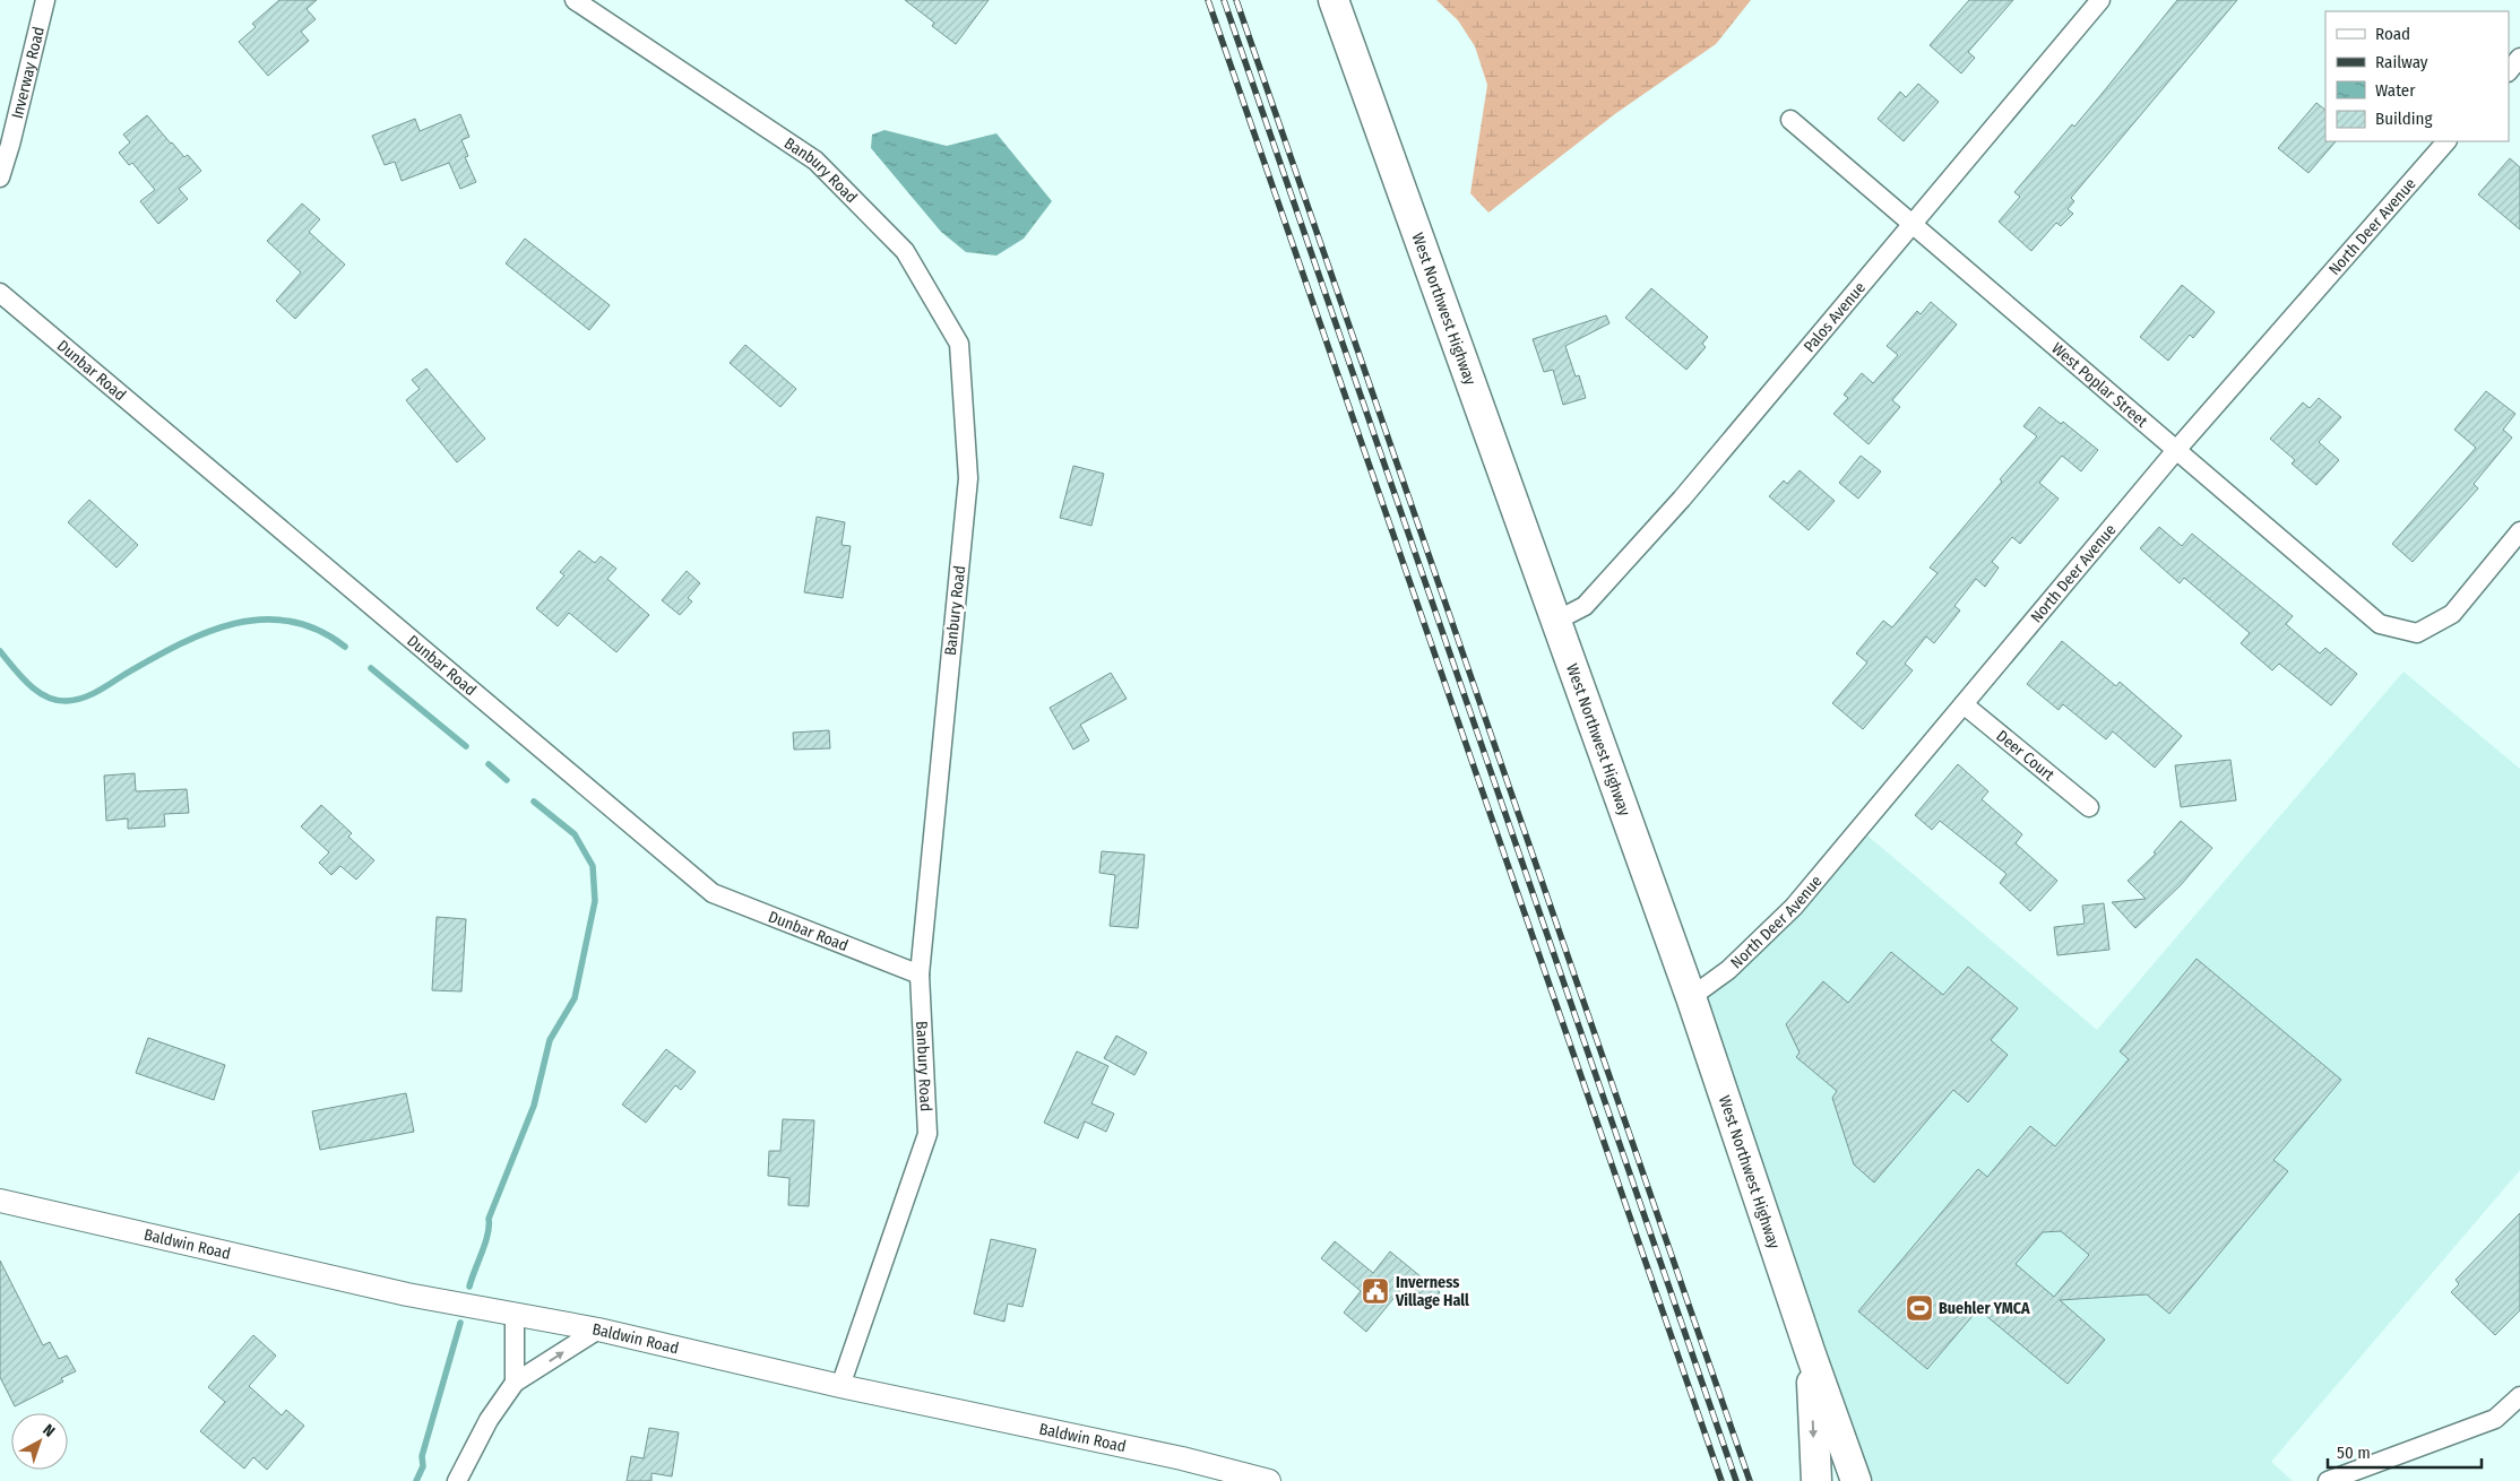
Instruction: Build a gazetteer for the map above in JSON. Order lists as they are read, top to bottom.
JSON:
{
  "streets": {
    "main road": ["West Northwest Highway"],
    "street": [
      "Inverway Road",
      "Banbury Road",
      "North Deer Avenue",
      "Palos Avenue",
      "Dunbar Road",
      "West Poplar Street",
      "Deer Court",
      "Baldwin Road"
    ]
  },
  "crossings": [
    ["Banbury Road", "Dunbar Road"],
    ["Banbury Road", "Baldwin Road"],
    ["North Deer Avenue", "West Northwest Highway"],
    ["North Deer Avenue", "West Poplar Street"],
    ["North Deer Avenue", "Deer Court"],
    ["West Northwest Highway", "Palos Avenue"],
    ["Palos Avenue", "West Poplar Street"]
  ],
  "places": {
    "public building": ["Inverness Village Hall"],
    "sports": ["Buehler YMCA"]
  },
  "legend": [
    "Road",
    "Railway",
    "Water",
    "Building"
  ],
  "scale_bar": "50 m",
  "north": "top right"
}
